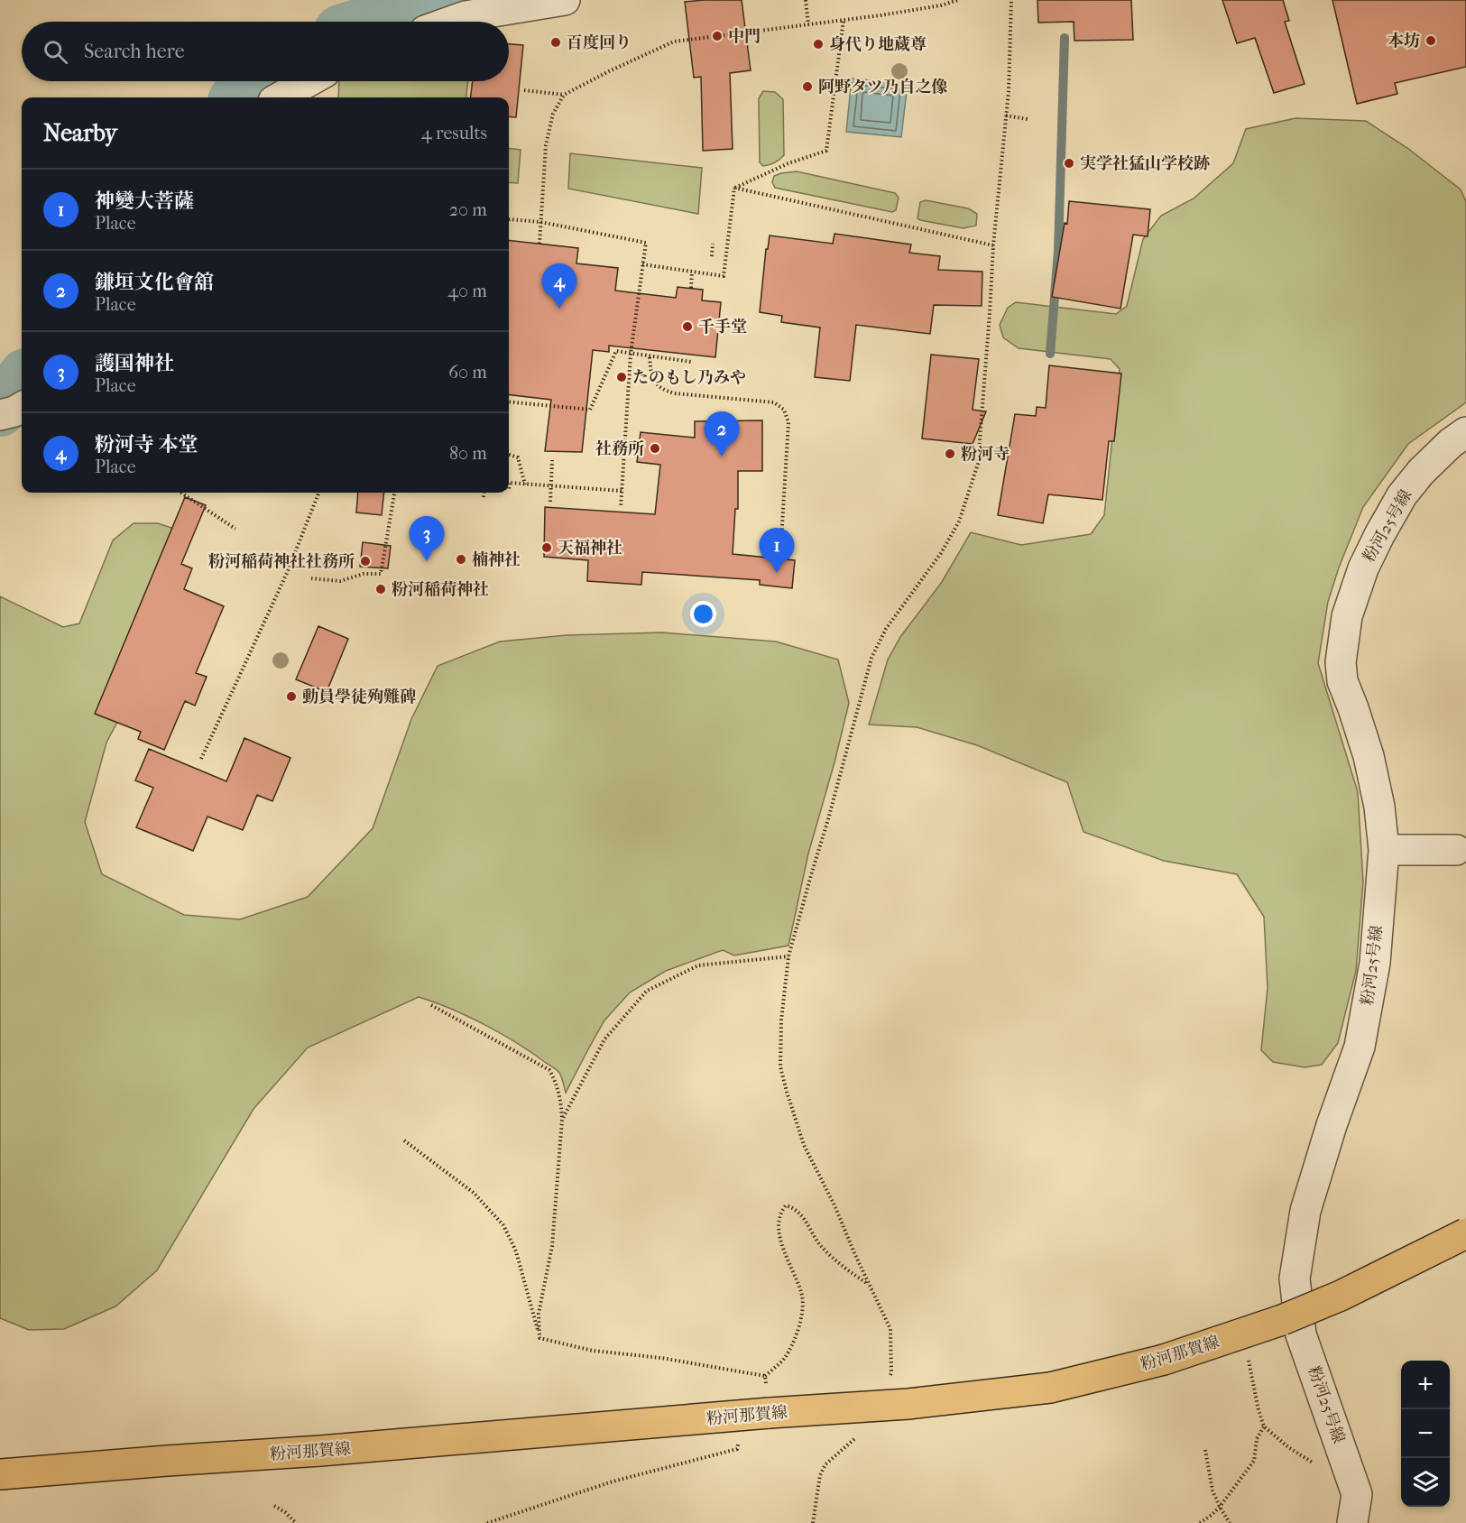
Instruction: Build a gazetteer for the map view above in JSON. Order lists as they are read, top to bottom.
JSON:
{
  "streets": {
    "main road": ["粉河那賀線"],
    "street": ["粉河25号線"]
  },
  "places": [
    "中門",
    "本坊",
    "百度回り",
    "身代り地蔵尊",
    "阿野タツ乃自之像",
    "実学社猛山学校跡",
    "千手堂",
    "たのもし乃みや",
    "社務所",
    "粉河寺",
    "天福神社",
    "楠神社",
    "粉河稲荷神社社務所",
    "粉河稲荷神社",
    "動員學徒殉難碑"
  ],
  "page": {
    "search": "Search here",
    "heading": ["Nearby", "4 results"],
    "list": [
      {
        "mark": "1",
        "name": "神變大菩薩",
        "note": "Place",
        "value": "20 m"
      },
      {
        "mark": "2",
        "name": "鎌垣文化會舘",
        "note": "Place",
        "value": "40 m"
      },
      {
        "mark": "3",
        "name": "護国神社",
        "note": "Place",
        "value": "60 m"
      },
      {
        "mark": "4",
        "name": "粉河寺 本堂",
        "note": "Place",
        "value": "80 m"
      }
    ],
    "pins": [
      "4",
      "2",
      "3",
      "1"
    ],
    "map_buttons": ["+", "−"]
  }
}
